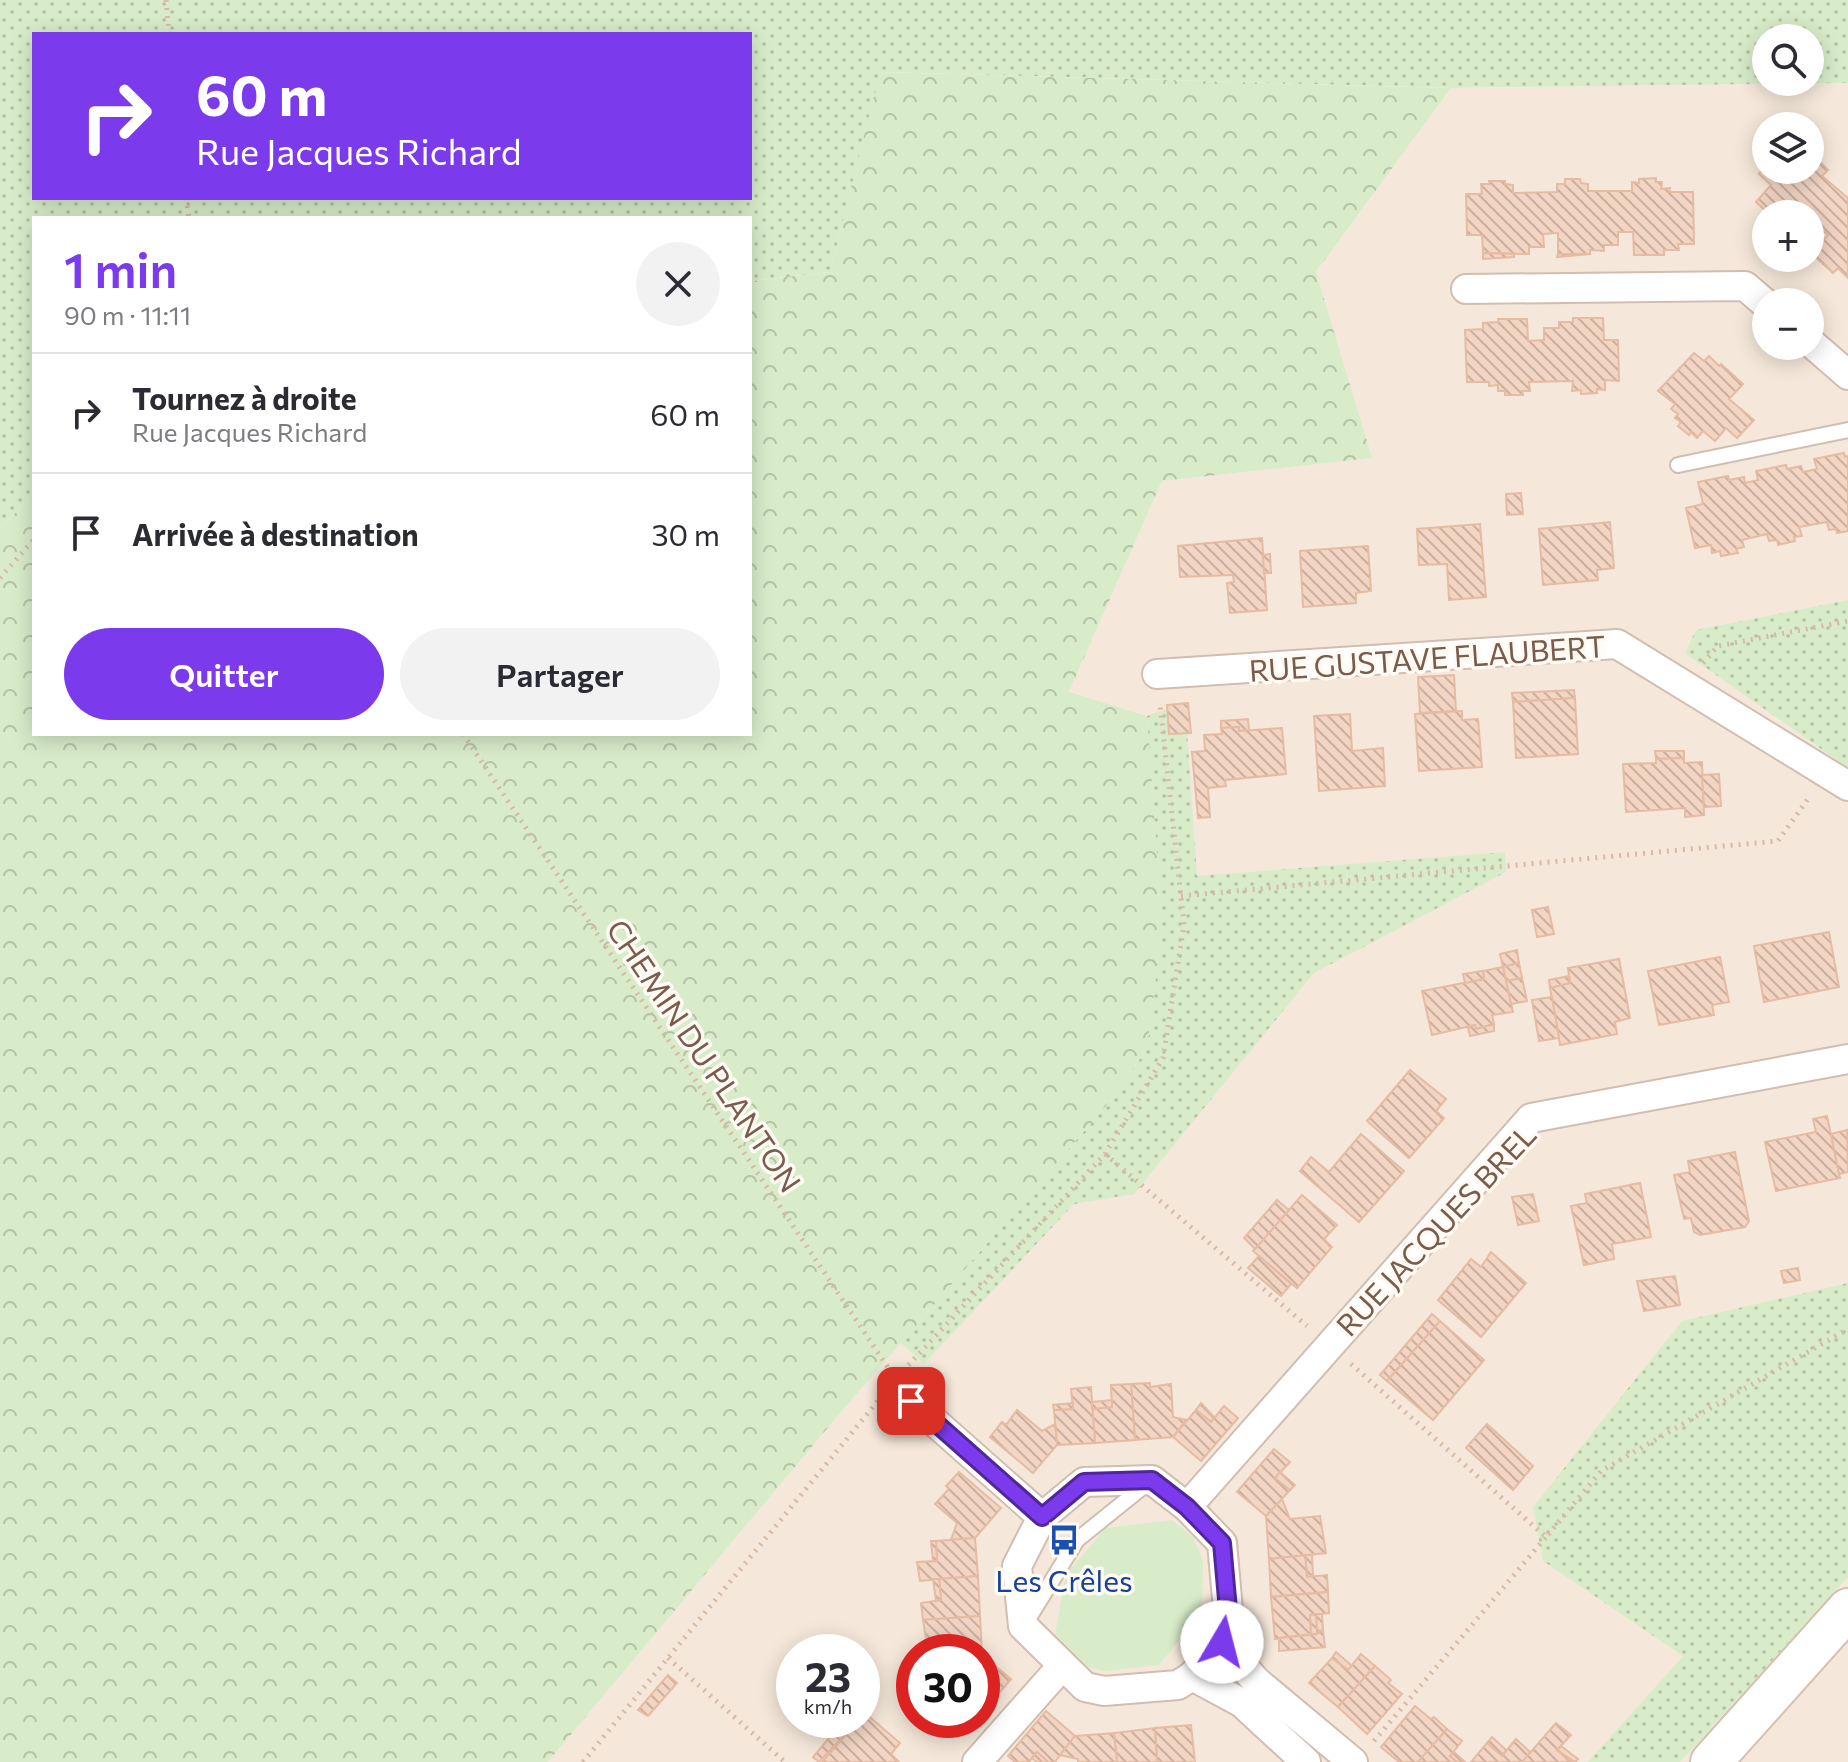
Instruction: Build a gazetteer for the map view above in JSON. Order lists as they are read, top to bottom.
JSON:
{
  "streets": {
    "street": ["RUE GUSTAVE FLAUBERT", "RUE JACQUES BREL"],
    "path": ["CHEMIN DU PLANTON"]
  },
  "places": {
    "bus stop": ["Les Crêles"]
  },
  "page": {
    "map_buttons": ["+", "−"],
    "turn": ["60 m", "Rue Jacques Richard"],
    "heading": ["1 min", "90 m · 11:11"],
    "list": [
      {
        "name": "Tournez à droite",
        "note": "Rue Jacques Richard",
        "value": "60 m"
      },
      {
        "name": "Arrivée à destination",
        "value": "30 m"
      }
    ],
    "buttons": ["Quitter", "Partager"],
    "speed": "23 km/h",
    "limit": "30"
  }
}
